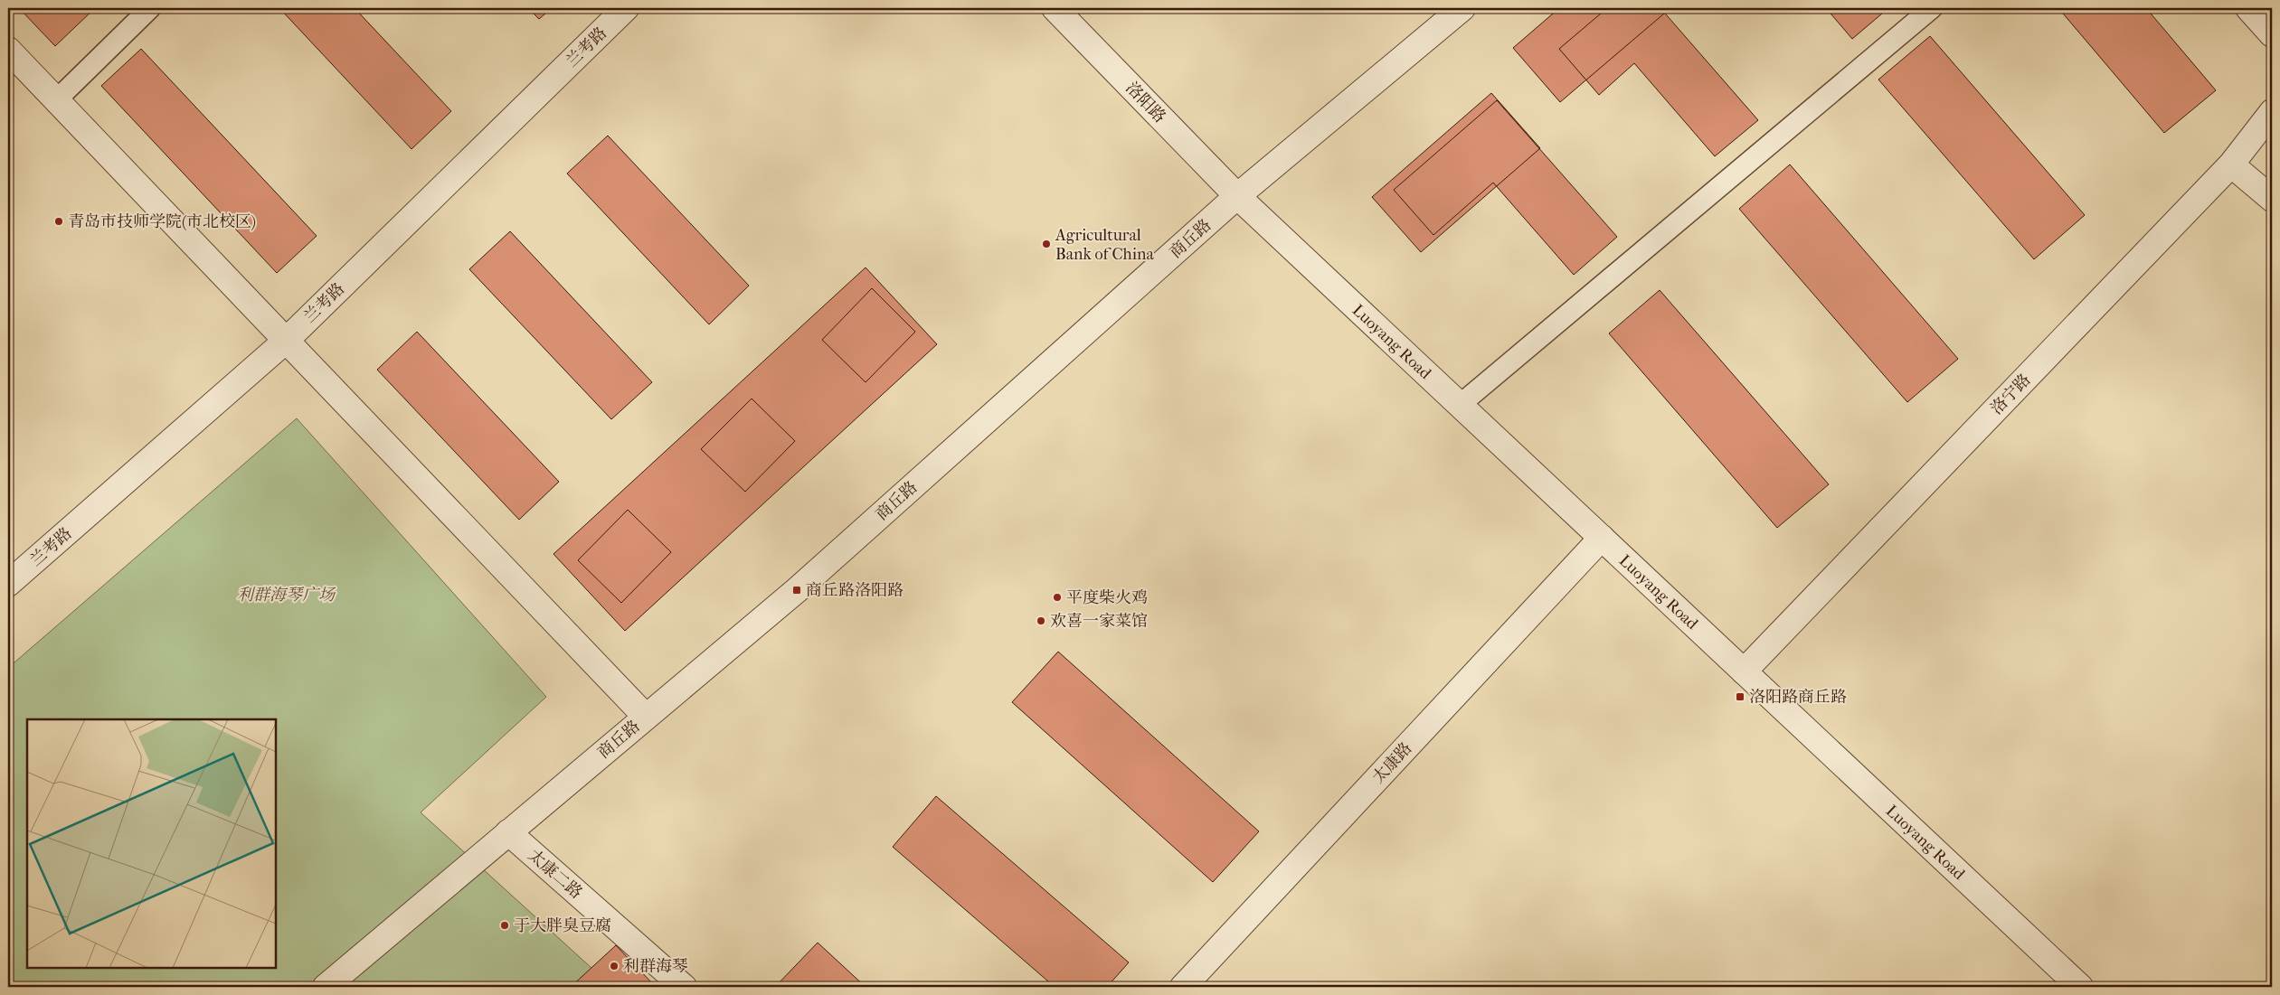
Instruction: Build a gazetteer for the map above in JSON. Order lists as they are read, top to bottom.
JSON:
{
  "streets": {
    "street": [
      "兰考路",
      "洛阳路",
      "商丘路",
      "Luoyang Road",
      "洛宁路",
      "太康路",
      "太康二路"
    ]
  },
  "crossings": [
    ["洛阳路", "商丘路"],
    ["洛阳路", "Luoyang Road"],
    ["商丘路", "Luoyang Road"],
    ["商丘路", "太康二路"],
    ["Luoyang Road", "洛宁路"],
    ["Luoyang Road", "太康路"]
  ],
  "parks": ["利群海琴广场"],
  "places": {
    "other": [
      "青岛市技师学院(市北校区)",
      "Agricultural Bank of China",
      "平度柴火鸡",
      "欢喜一家菜馆",
      "于大胖臭豆腐",
      "利群海琴"
    ],
    "transit": ["商丘路洛阳路", "洛阳路商丘路"]
  }
}
